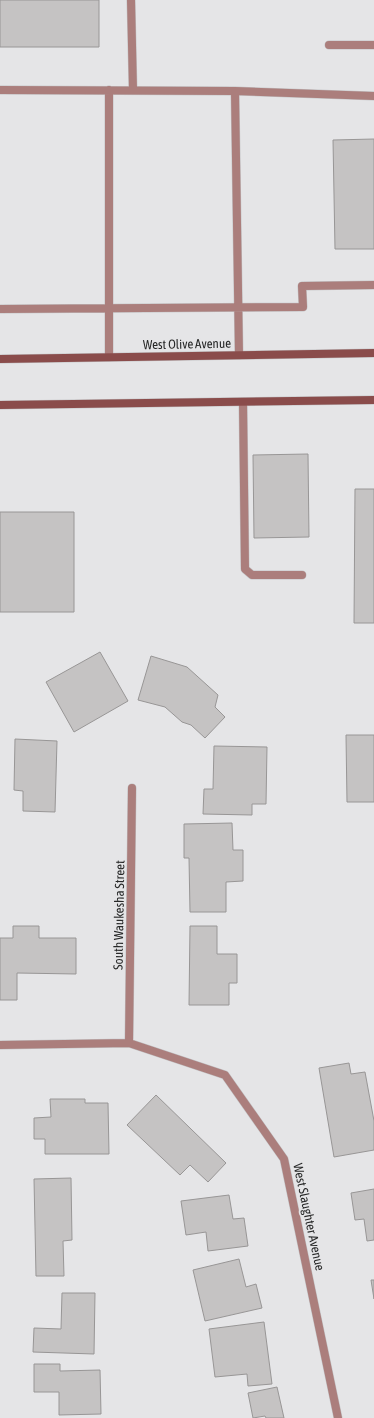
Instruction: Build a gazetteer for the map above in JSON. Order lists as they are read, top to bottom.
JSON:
{
  "streets": {
    "main road": ["West Olive Avenue"],
    "street": ["South Waukesha Street", "West Slaughter Avenue"]
  },
  "crossings": [
    ["South Waukesha Street", "West Slaughter Avenue"]
  ]
}
